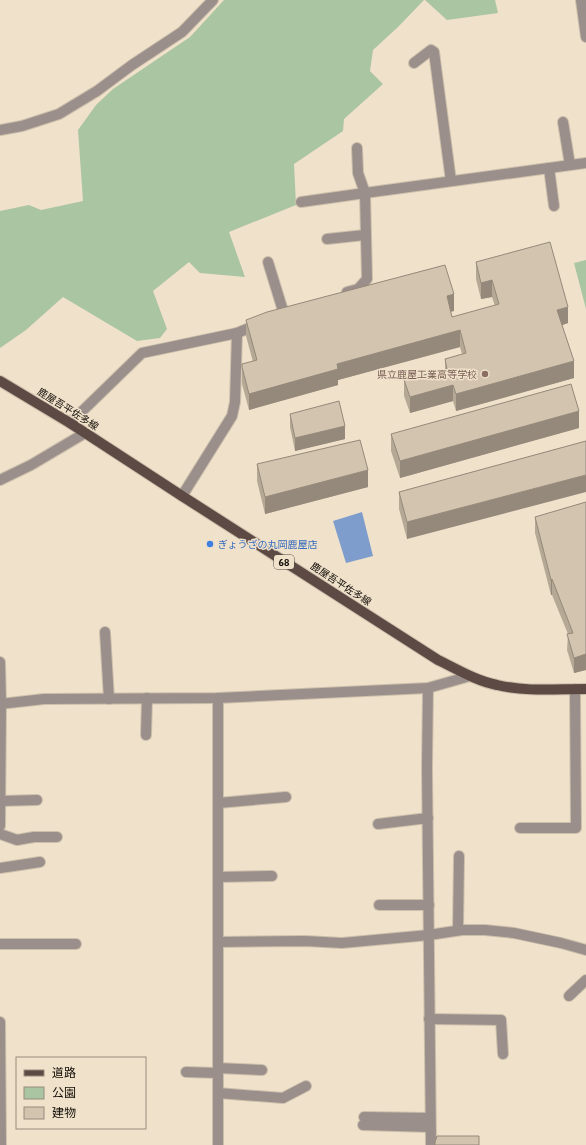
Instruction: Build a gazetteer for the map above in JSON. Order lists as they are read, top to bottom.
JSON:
{
  "streets": {
    "main road": ["鹿屋吾平佐多線", "68"]
  },
  "places": ["県立鹿屋工業高等学校", "ぎょうざの丸岡鹿屋店"],
  "legend": ["道路", "公園", "建物"]
}
